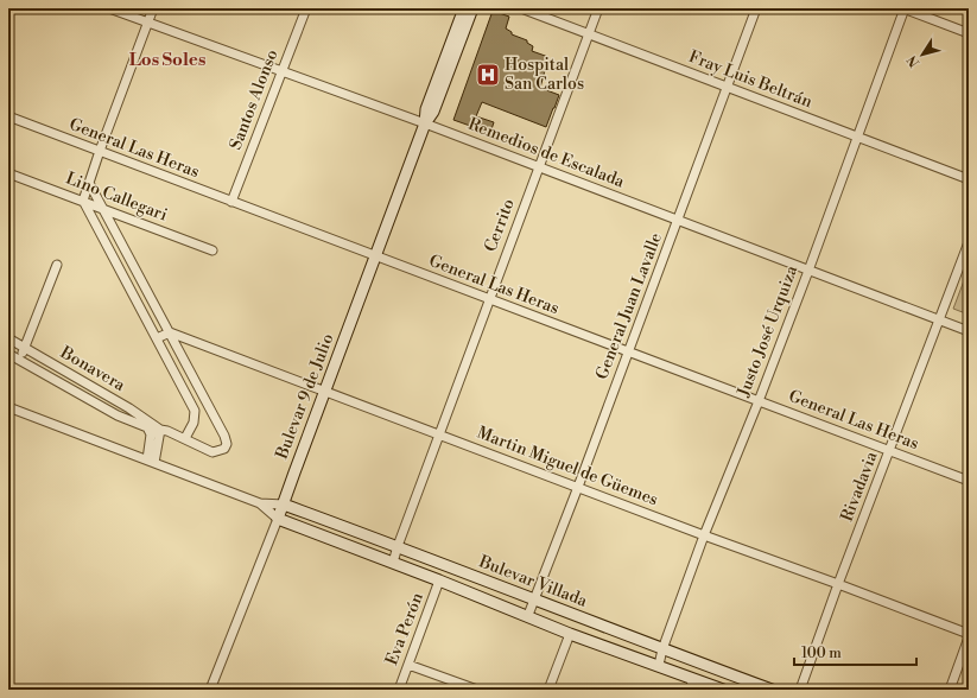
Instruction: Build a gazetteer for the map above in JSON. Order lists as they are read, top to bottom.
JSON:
{
  "streets": {
    "main road": ["Bulevar 9 de Julio", "Bulevar Villada"],
    "street": [
      "Fray Luis Beltrán",
      "Santos Alonso",
      "General Las Heras",
      "Remedios de Escalada",
      "Lino Callegari",
      "Cerrito",
      "General Juan Lavalle",
      "Justo José Urquiza",
      "Bonavera",
      "Martin Miguel de Güemes",
      "Rivadavia",
      "Eva Perón"
    ]
  },
  "crossings": [
    ["Fray Luis Beltrán", "Cerrito"],
    ["Fray Luis Beltrán", "General Juan Lavalle"],
    ["Fray Luis Beltrán", "Justo José Urquiza"],
    ["Santos Alonso", "General Las Heras"],
    ["Santos Alonso", "Remedios de Escalada"],
    ["General Las Heras", "Cerrito"],
    ["General Las Heras", "General Juan Lavalle"],
    ["General Las Heras", "Justo José Urquiza"],
    ["General Las Heras", "Bulevar 9 de Julio"],
    ["General Las Heras", "Rivadavia"],
    ["Remedios de Escalada", "Cerrito"],
    ["Remedios de Escalada", "General Juan Lavalle"],
    ["Remedios de Escalada", "Justo José Urquiza"],
    ["Remedios de Escalada", "Bulevar 9 de Julio"],
    ["Remedios de Escalada", "Rivadavia"],
    ["Cerrito", "Martin Miguel de Güemes"],
    ["Cerrito", "Bulevar Villada"],
    ["General Juan Lavalle", "Martin Miguel de Güemes"],
    ["General Juan Lavalle", "Bulevar Villada"],
    ["Justo José Urquiza", "Martin Miguel de Güemes"],
    ["Justo José Urquiza", "Bulevar Villada"],
    ["Bonavera", "Martin Miguel de Güemes"],
    ["Bulevar 9 de Julio", "Martin Miguel de Güemes"],
    ["Bulevar 9 de Julio", "Bulevar Villada"],
    ["Martin Miguel de Güemes", "Rivadavia"],
    ["Bulevar Villada", "Eva Perón"]
  ],
  "districts": ["Los Soles"],
  "places": {
    "hospital": ["Hospital San Carlos"]
  },
  "scale_bar": "100 m",
  "north": "bottom left"
}
